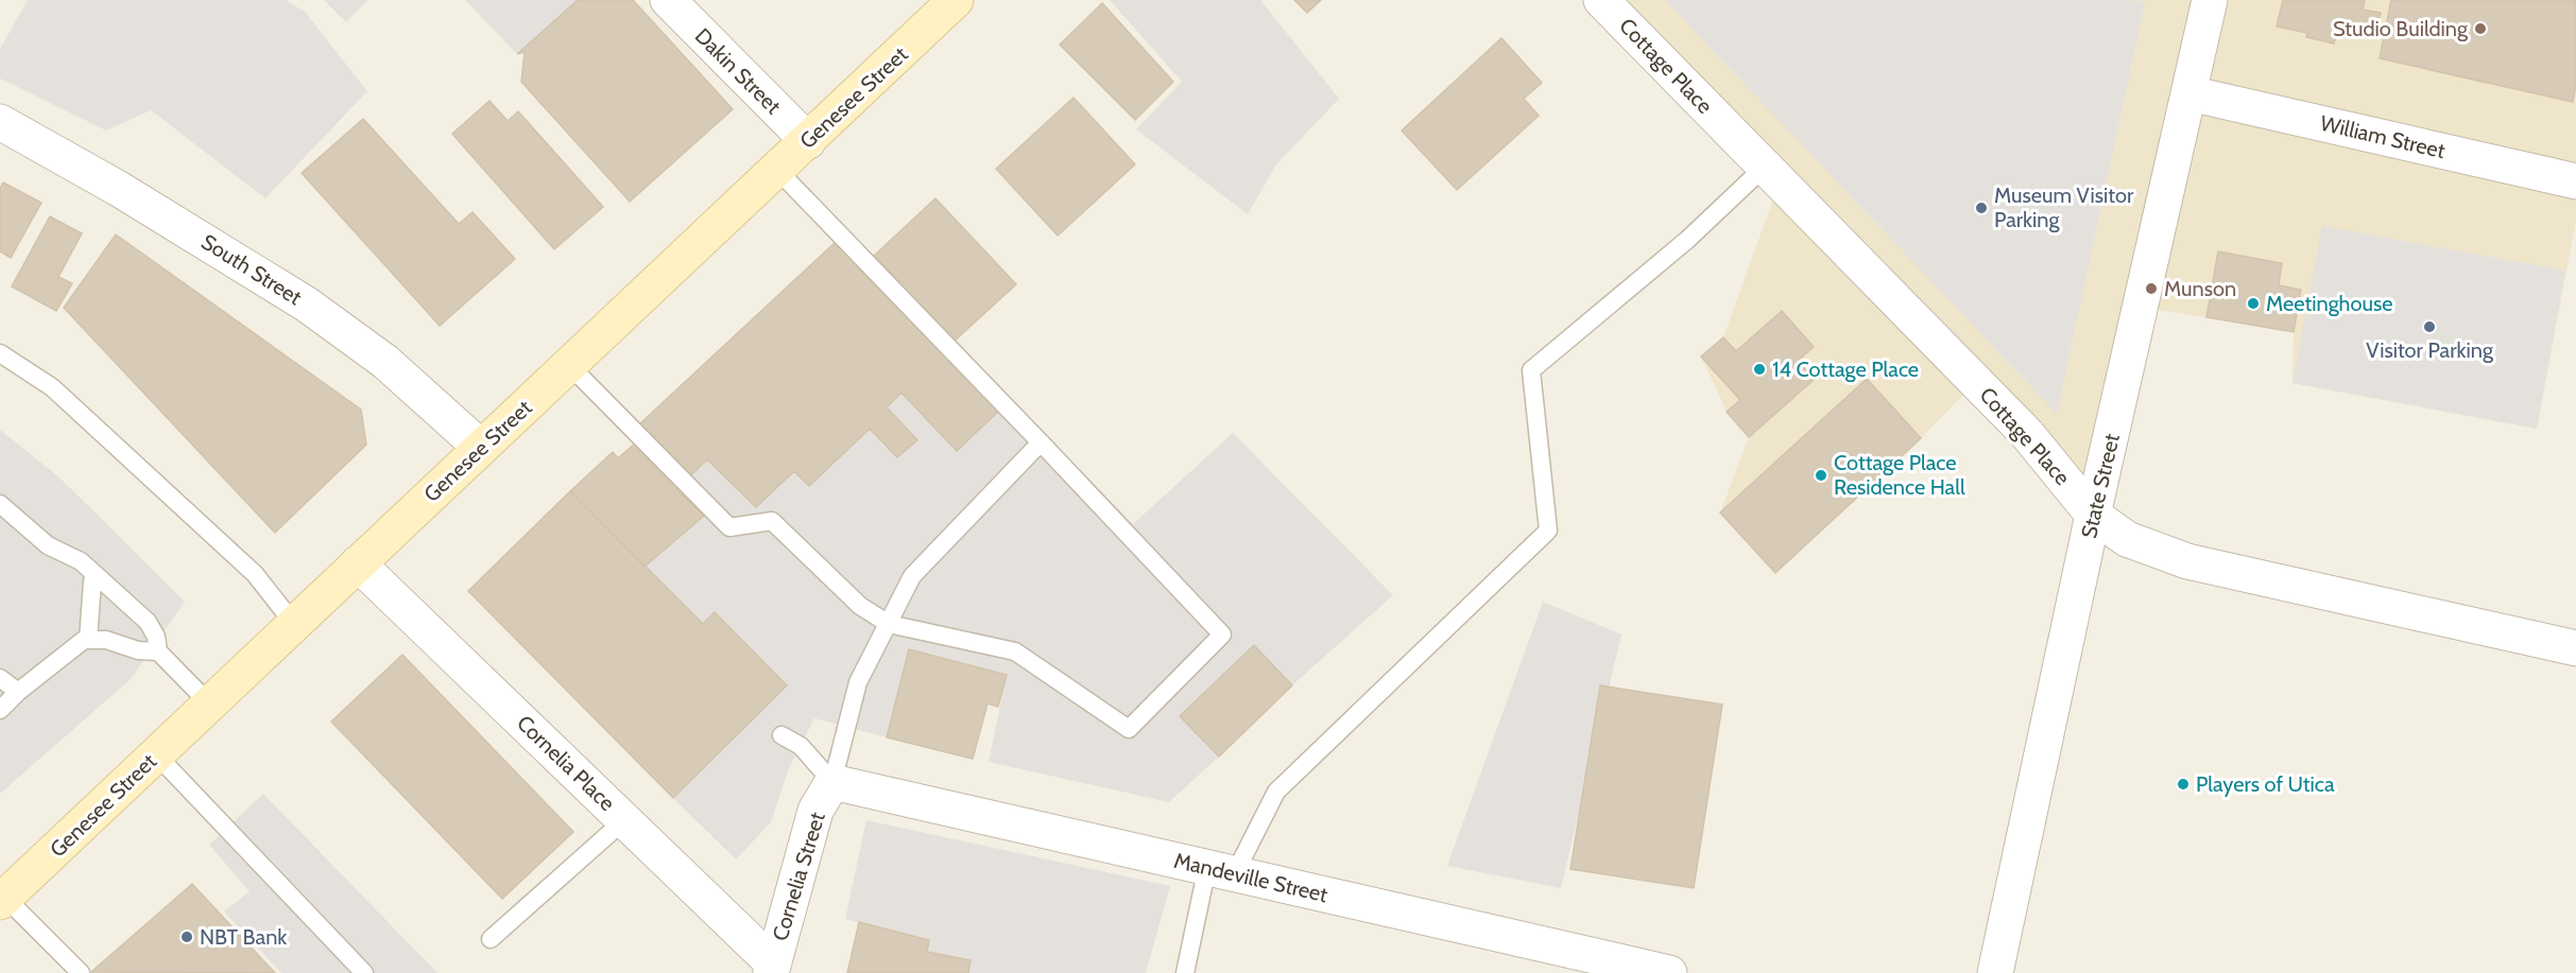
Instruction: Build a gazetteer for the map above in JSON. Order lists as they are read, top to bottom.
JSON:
{
  "streets": {
    "main road": ["Genesee Street"],
    "street": [
      "Cottage Place",
      "Dakin Street",
      "William Street",
      "South Street",
      "State Street",
      "Cornelia Place",
      "Cornelia Street",
      "Mandeville Street"
    ]
  },
  "crossings": [
    ["Cottage Place", "State Street"],
    ["Dakin Street", "Genesee Street"],
    ["Genesee Street", "South Street"],
    ["Genesee Street", "Cornelia Place"],
    ["William Street", "State Street"],
    ["Cornelia Place", "Cornelia Street"],
    ["Cornelia Street", "Mandeville Street"]
  ],
  "places": [
    "Studio Building",
    "Museum Visitor Parking",
    "Munson",
    "Meetinghouse",
    "Visitor Parking",
    "14 Cottage Place",
    "Cottage Place Residence Hall",
    "Players of Utica",
    "NBT Bank"
  ]
}
